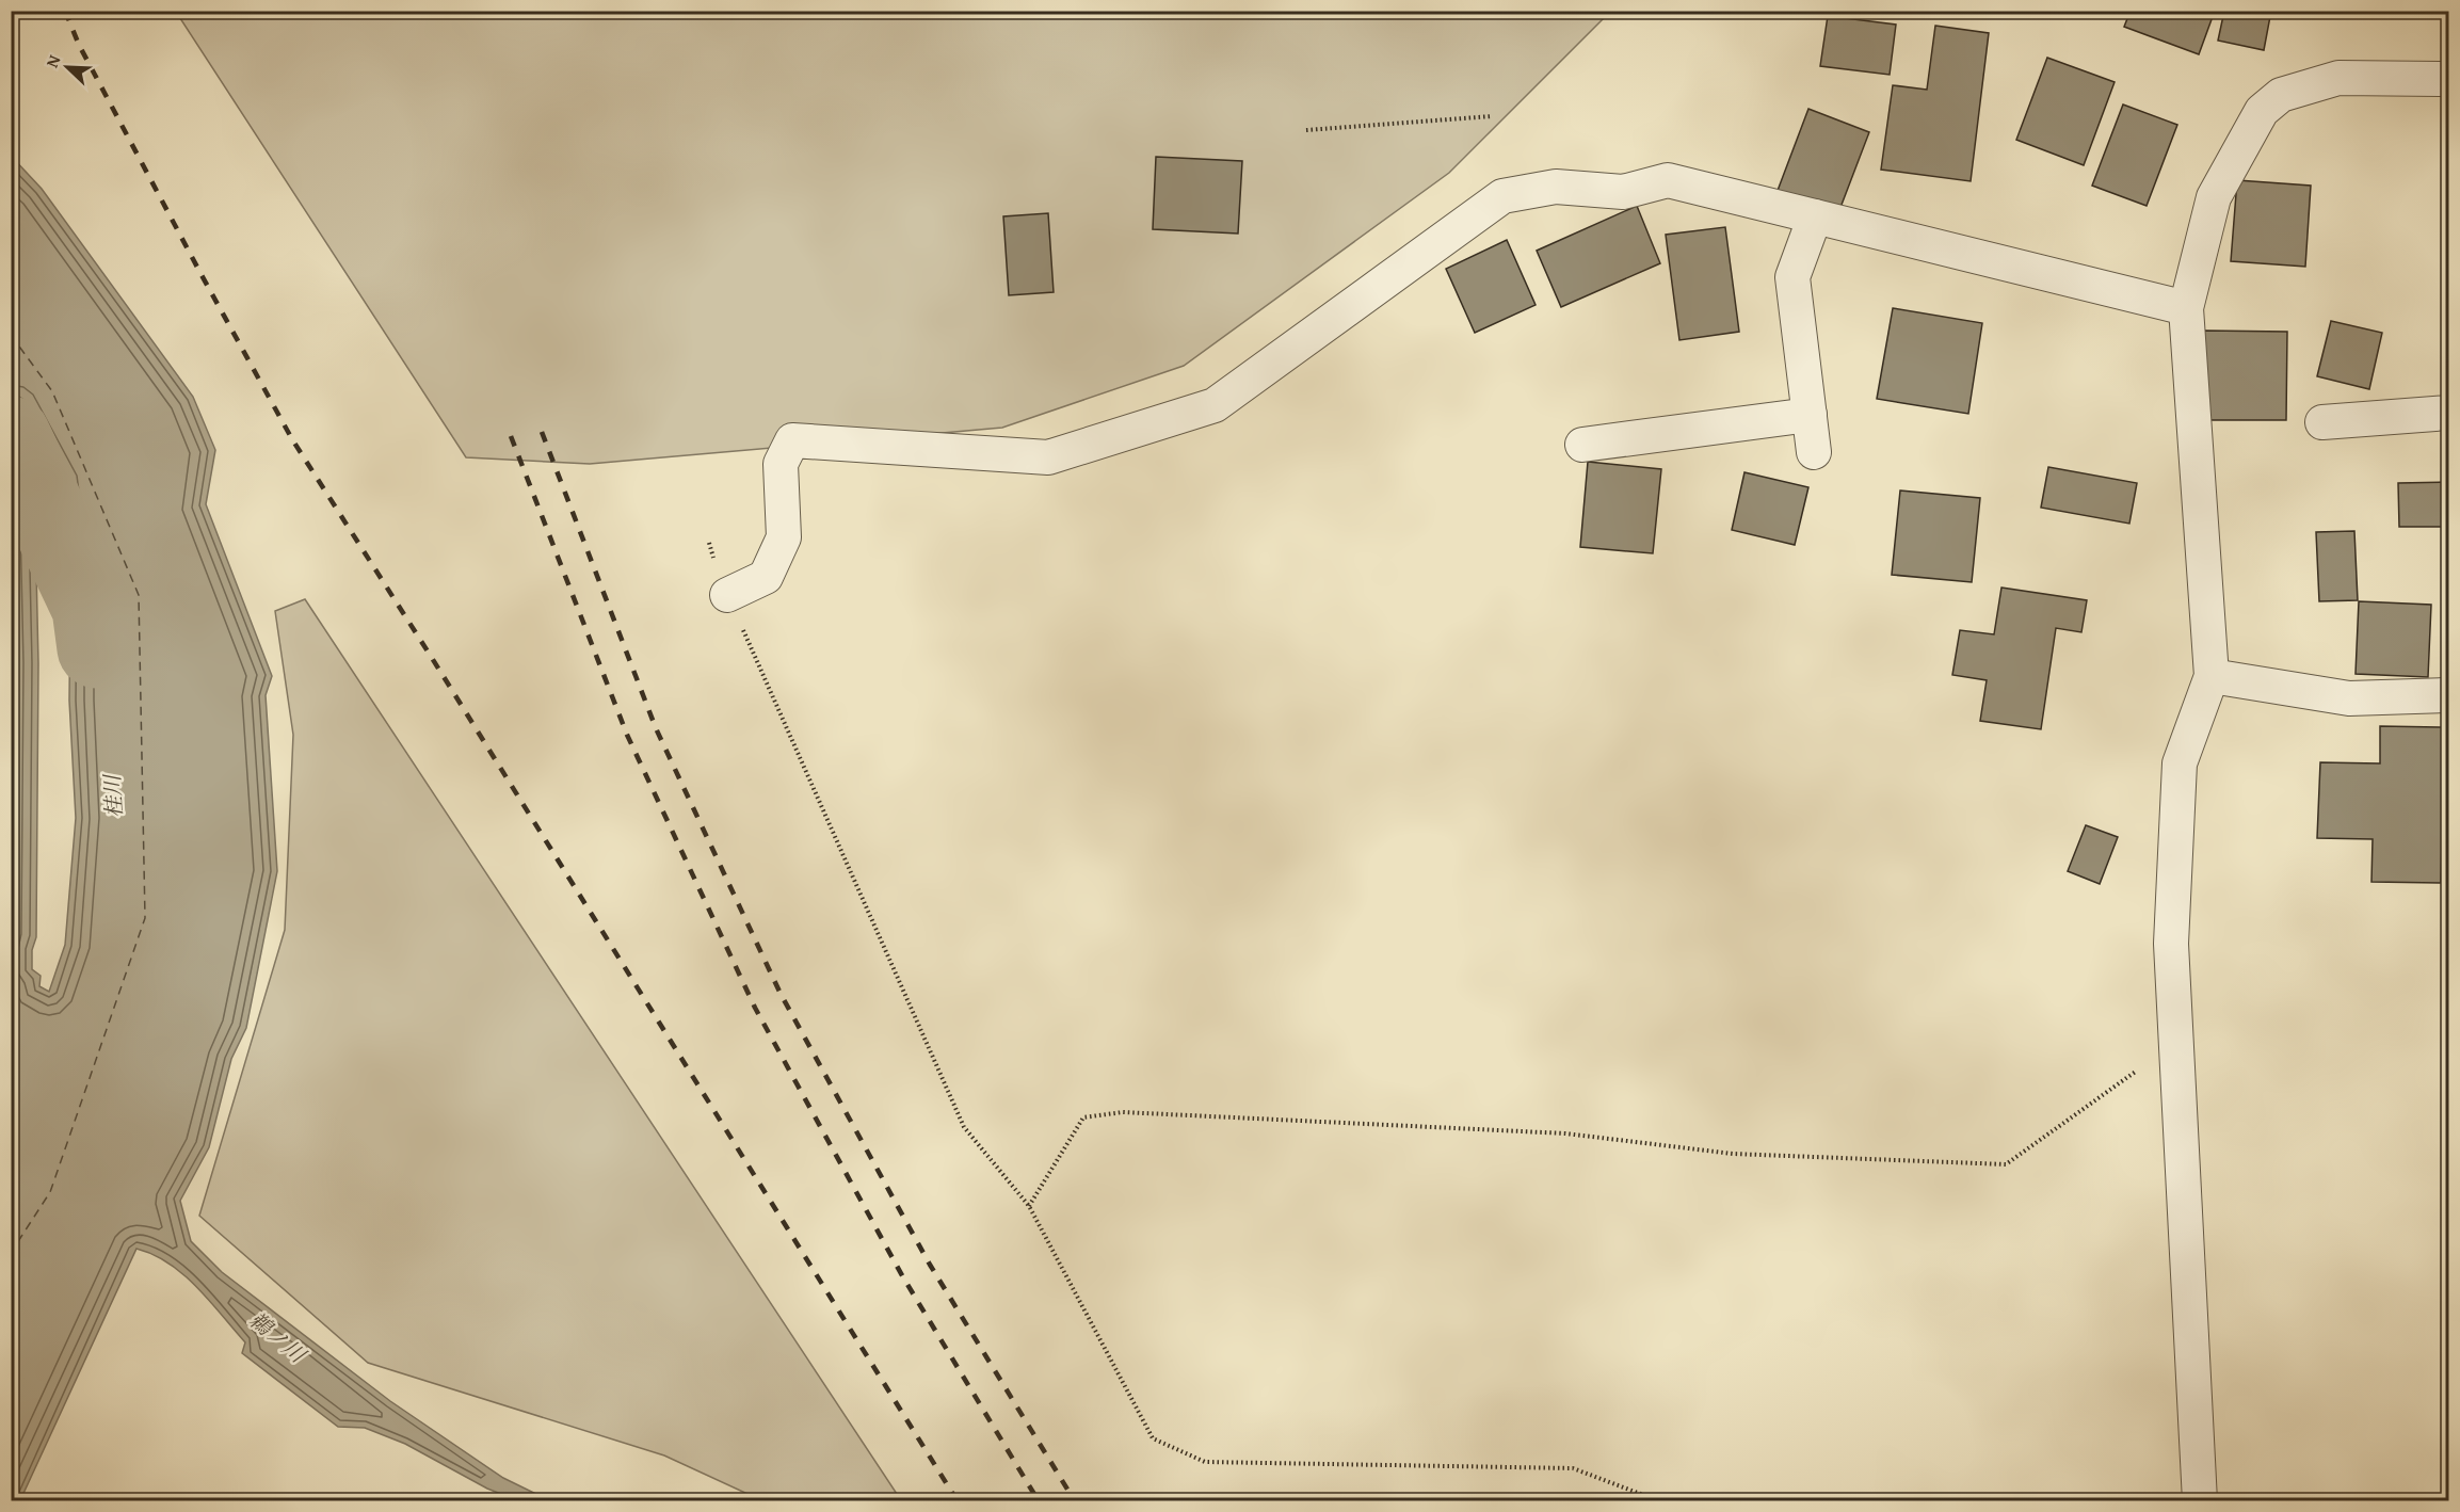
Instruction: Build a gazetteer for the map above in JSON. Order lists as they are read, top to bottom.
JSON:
{
  "water": ["桂川", "鵜ノ川"],
  "north": "top left"
}
